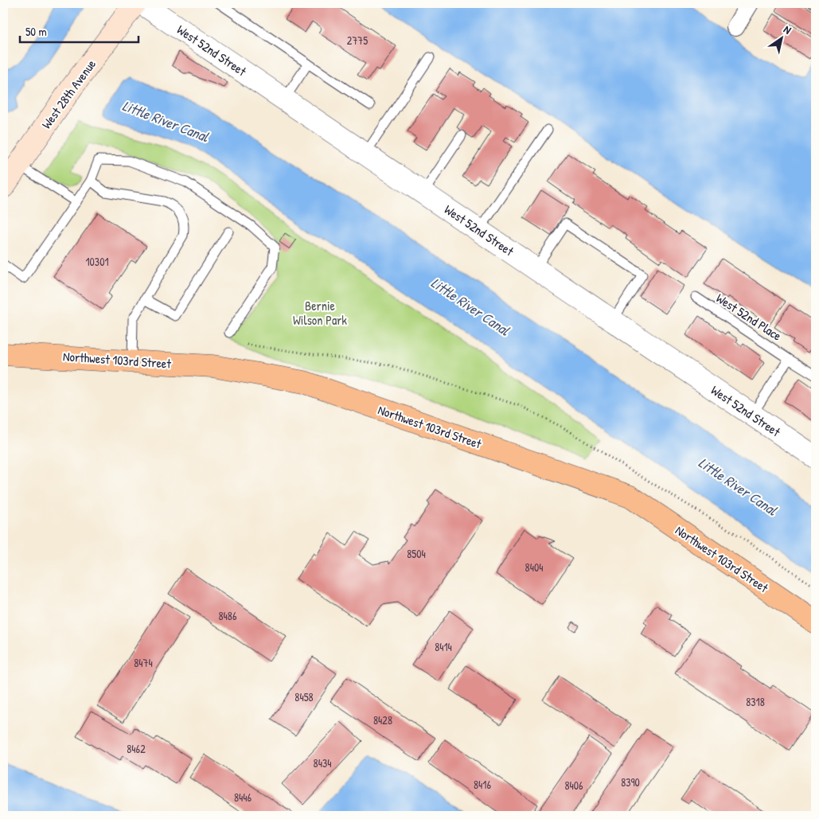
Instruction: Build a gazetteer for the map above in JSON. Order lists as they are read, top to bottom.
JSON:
{
  "streets": {
    "main road": ["West 28th Avenue", "Northwest 103rd Street"],
    "street": ["West 52nd Street"],
    "lane": ["West 52nd Place"]
  },
  "water": ["Little River Canal"],
  "parks": ["Bernie Wilson Park"],
  "house_numbers": [
    "2775",
    "10301",
    "8504",
    "8404",
    "8486",
    "8414",
    "8474",
    "8458",
    "8318",
    "8428",
    "8462",
    "8434",
    "8390",
    "8416",
    "8406",
    "8446"
  ],
  "scale_bar": "50 m",
  "north": "top right"
}
